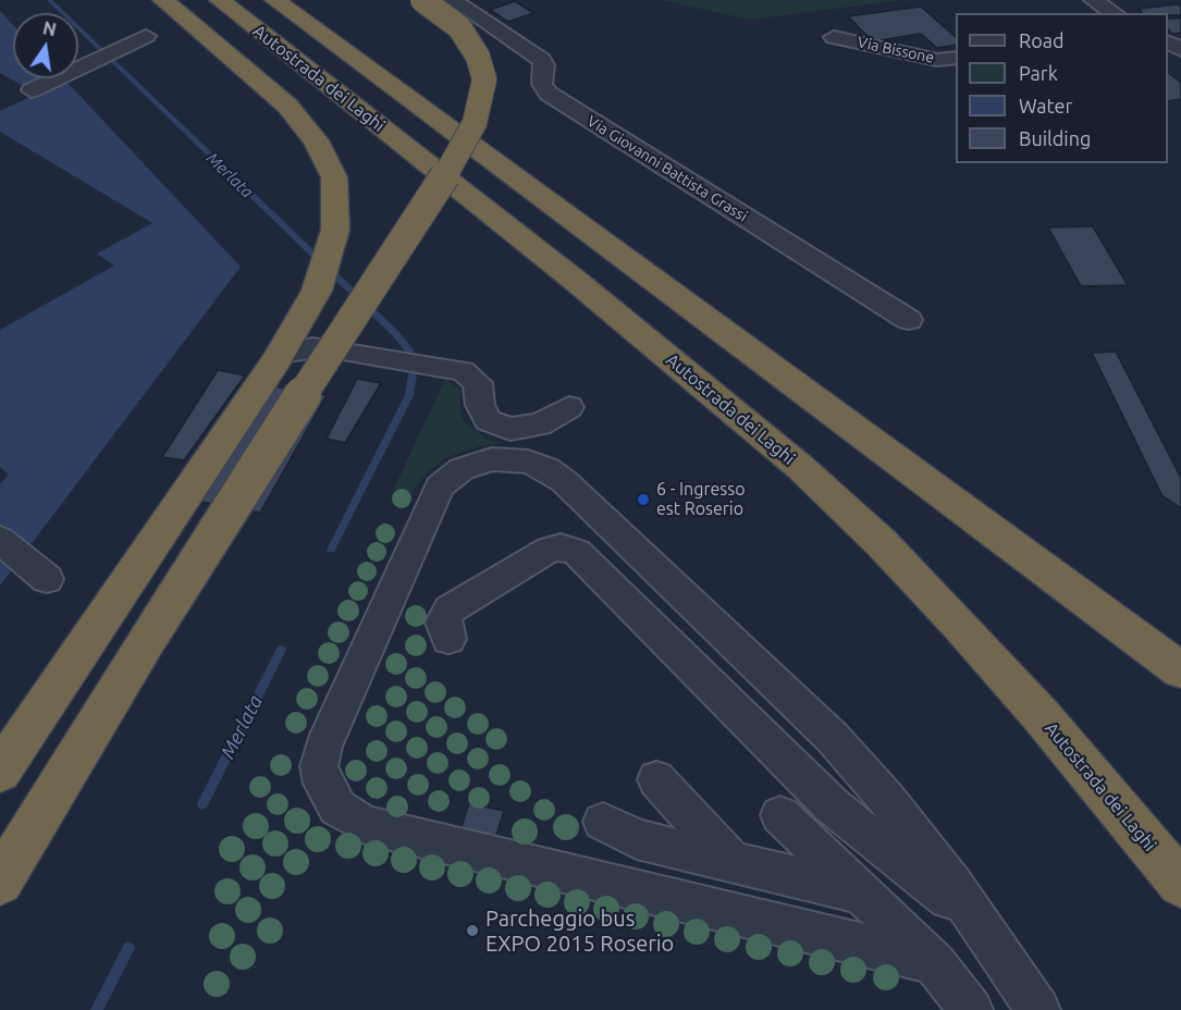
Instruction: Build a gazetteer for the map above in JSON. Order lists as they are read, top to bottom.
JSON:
{
  "streets": {
    "highway": ["Autostrada dei Laghi"],
    "street": ["Via Bissone", "Via Giovanni Battista Grassi"]
  },
  "water": ["Merlata"],
  "places": ["6 - Ingresso est Roserio", "Parcheggio bus EXPO 2015 Roserio"],
  "legend": [
    "Road",
    "Park",
    "Water",
    "Building"
  ],
  "north": "top"
}
